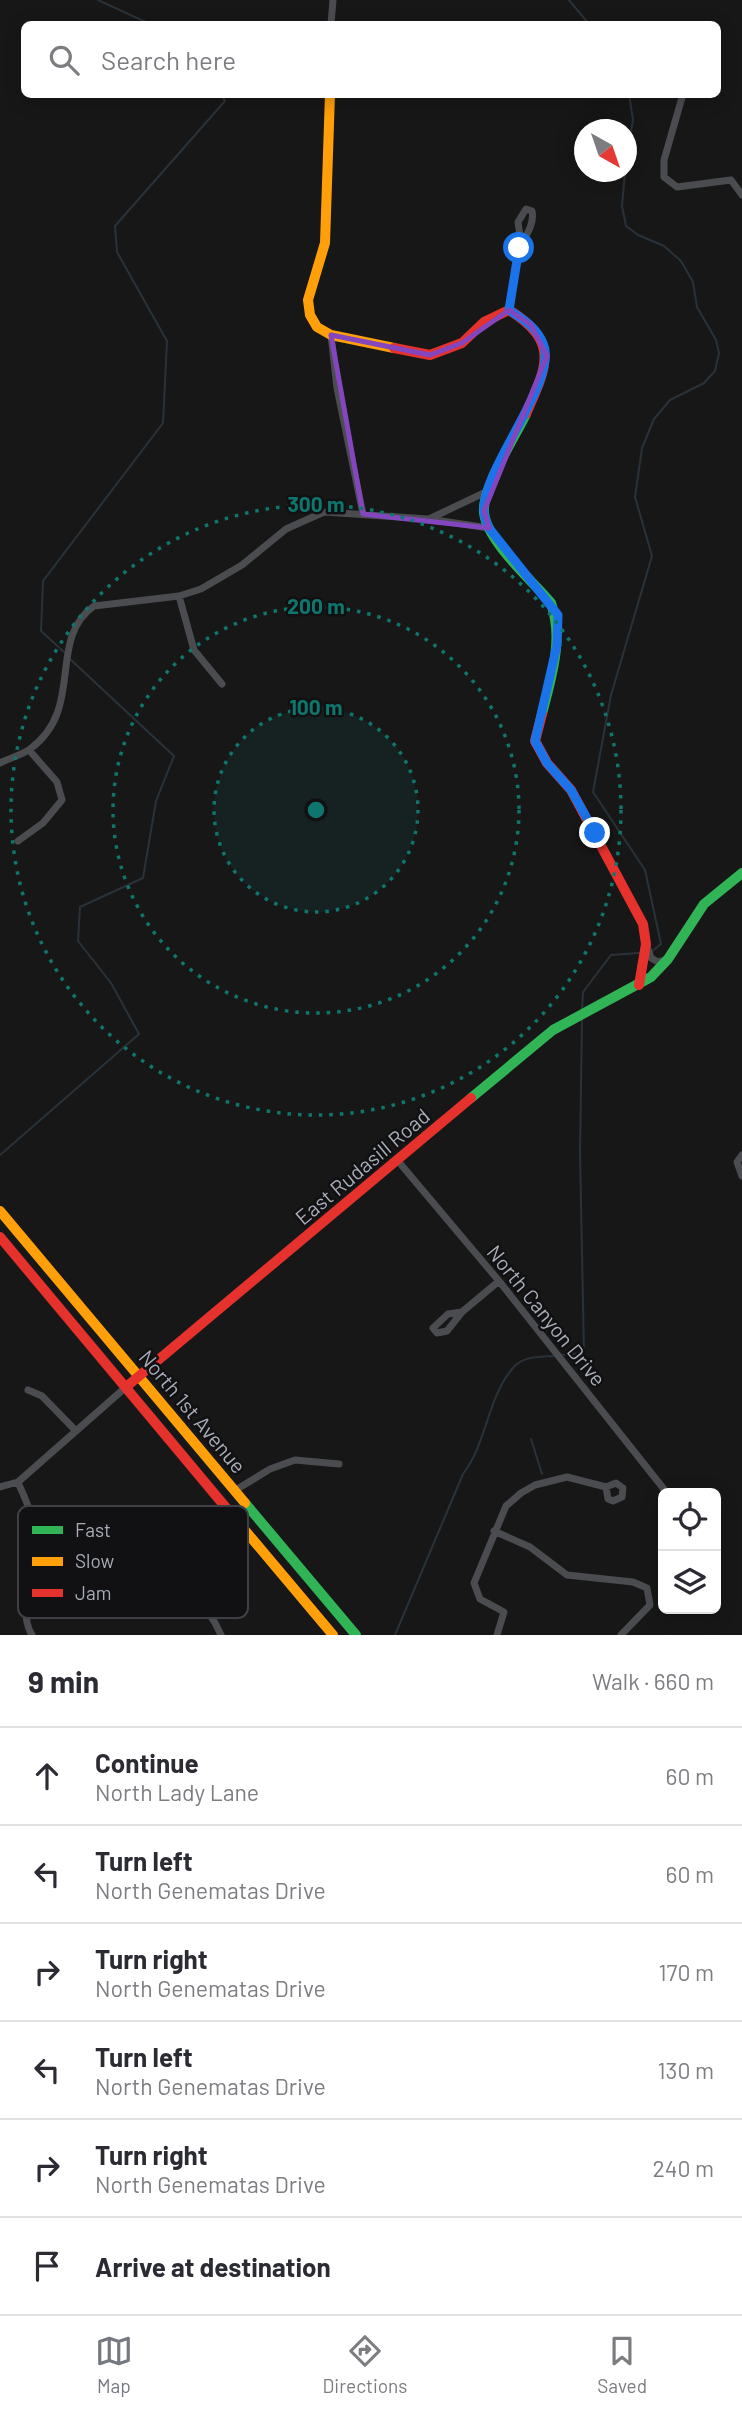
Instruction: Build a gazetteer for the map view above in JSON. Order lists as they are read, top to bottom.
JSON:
{
  "streets": {
    "street": ["East Rudasill Road", "North Canyon Drive", "North 1st Avenue"]
  },
  "crossings": [
    ["East Rudasill Road", "North Canyon Drive"],
    ["East Rudasill Road", "North 1st Avenue"]
  ],
  "legend": ["Fast", "Slow", "Jam"],
  "north": "bottom right",
  "page": {
    "search": "Search here",
    "heading": ["9 min", "Walk · 660 m"],
    "list": [
      ["Continue", "North Lady Lane", "60 m"],
      ["Turn left", "North Genematas Drive", "60 m"],
      ["Turn right", "North Genematas Drive", "170 m"],
      ["Turn left", "North Genematas Drive", "130 m"],
      ["Turn right", "North Genematas Drive", "240 m"],
      "Arrive at destination"
    ],
    "nav": ["Map", "Directions", "Saved"]
  },
  "rings": ["300 m", "200 m", "100 m"]
}
